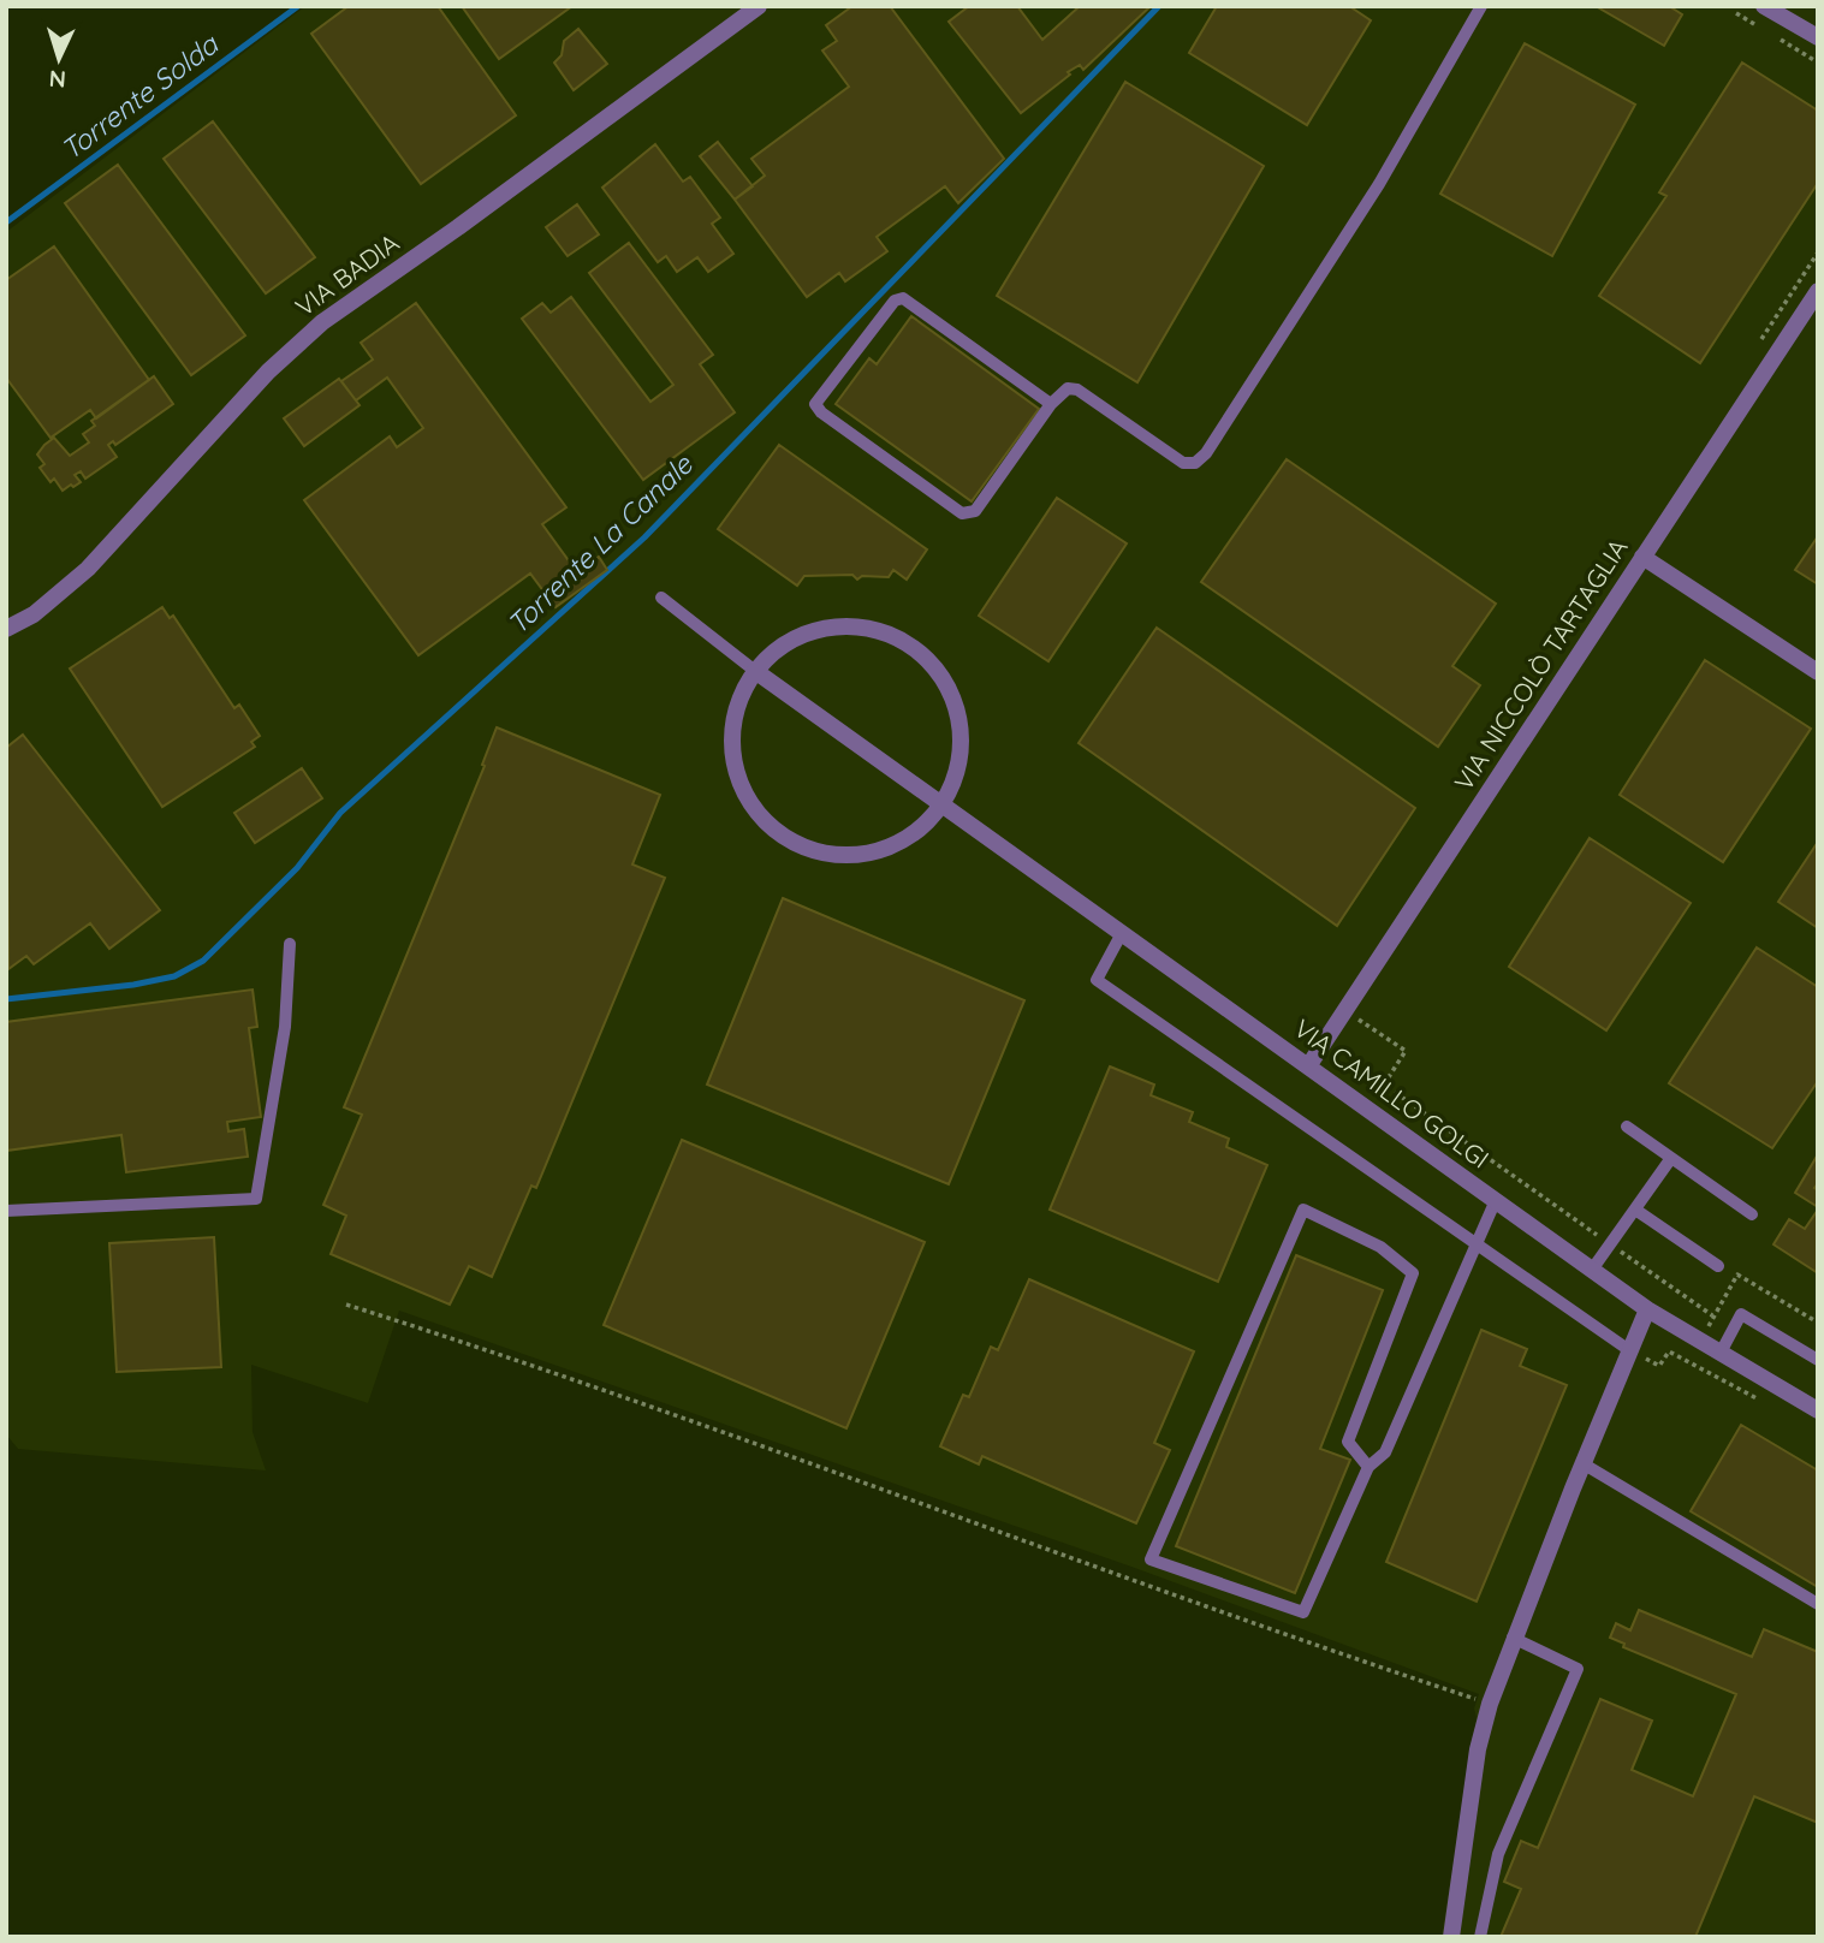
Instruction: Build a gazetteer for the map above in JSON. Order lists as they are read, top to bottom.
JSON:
{
  "streets": {
    "street": ["VIA BADIA", "VIA NICCOLÒ TARTAGLIA", "VIA CAMILLO GOLGI"]
  },
  "crossings": [
    ["VIA NICCOLÒ TARTAGLIA", "VIA CAMILLO GOLGI"]
  ],
  "water": ["Torrente Solda", "Torrente La Canale"],
  "north": "bottom"
}
